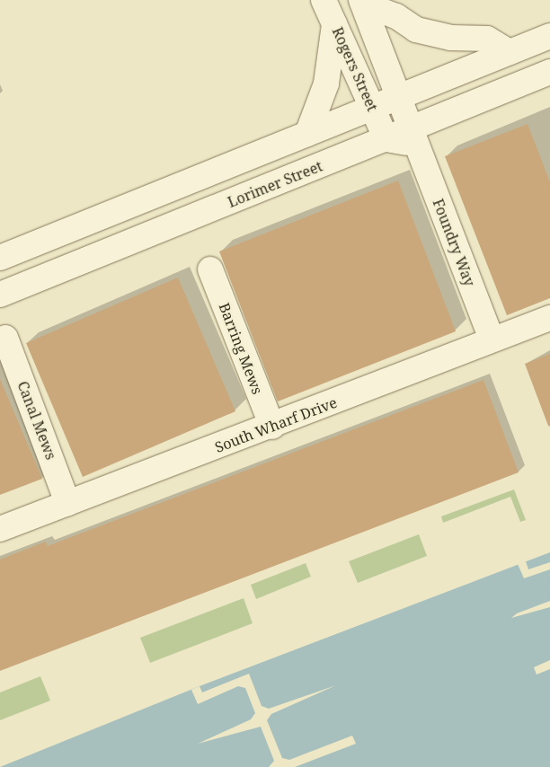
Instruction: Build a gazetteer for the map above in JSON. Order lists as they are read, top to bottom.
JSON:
{
  "streets": {
    "main road": [
      "Rogers Street",
      "Lorimer Street",
      "Foundry Way",
      "Barring Mews",
      "Canal Mews",
      "South Wharf Drive"
    ]
  },
  "crossings": [
    ["Rogers Street", "Lorimer Street"],
    ["Rogers Street", "Foundry Way"],
    ["Lorimer Street", "Foundry Way"],
    ["Foundry Way", "South Wharf Drive"],
    ["Barring Mews", "South Wharf Drive"],
    ["Canal Mews", "South Wharf Drive"]
  ]
}
